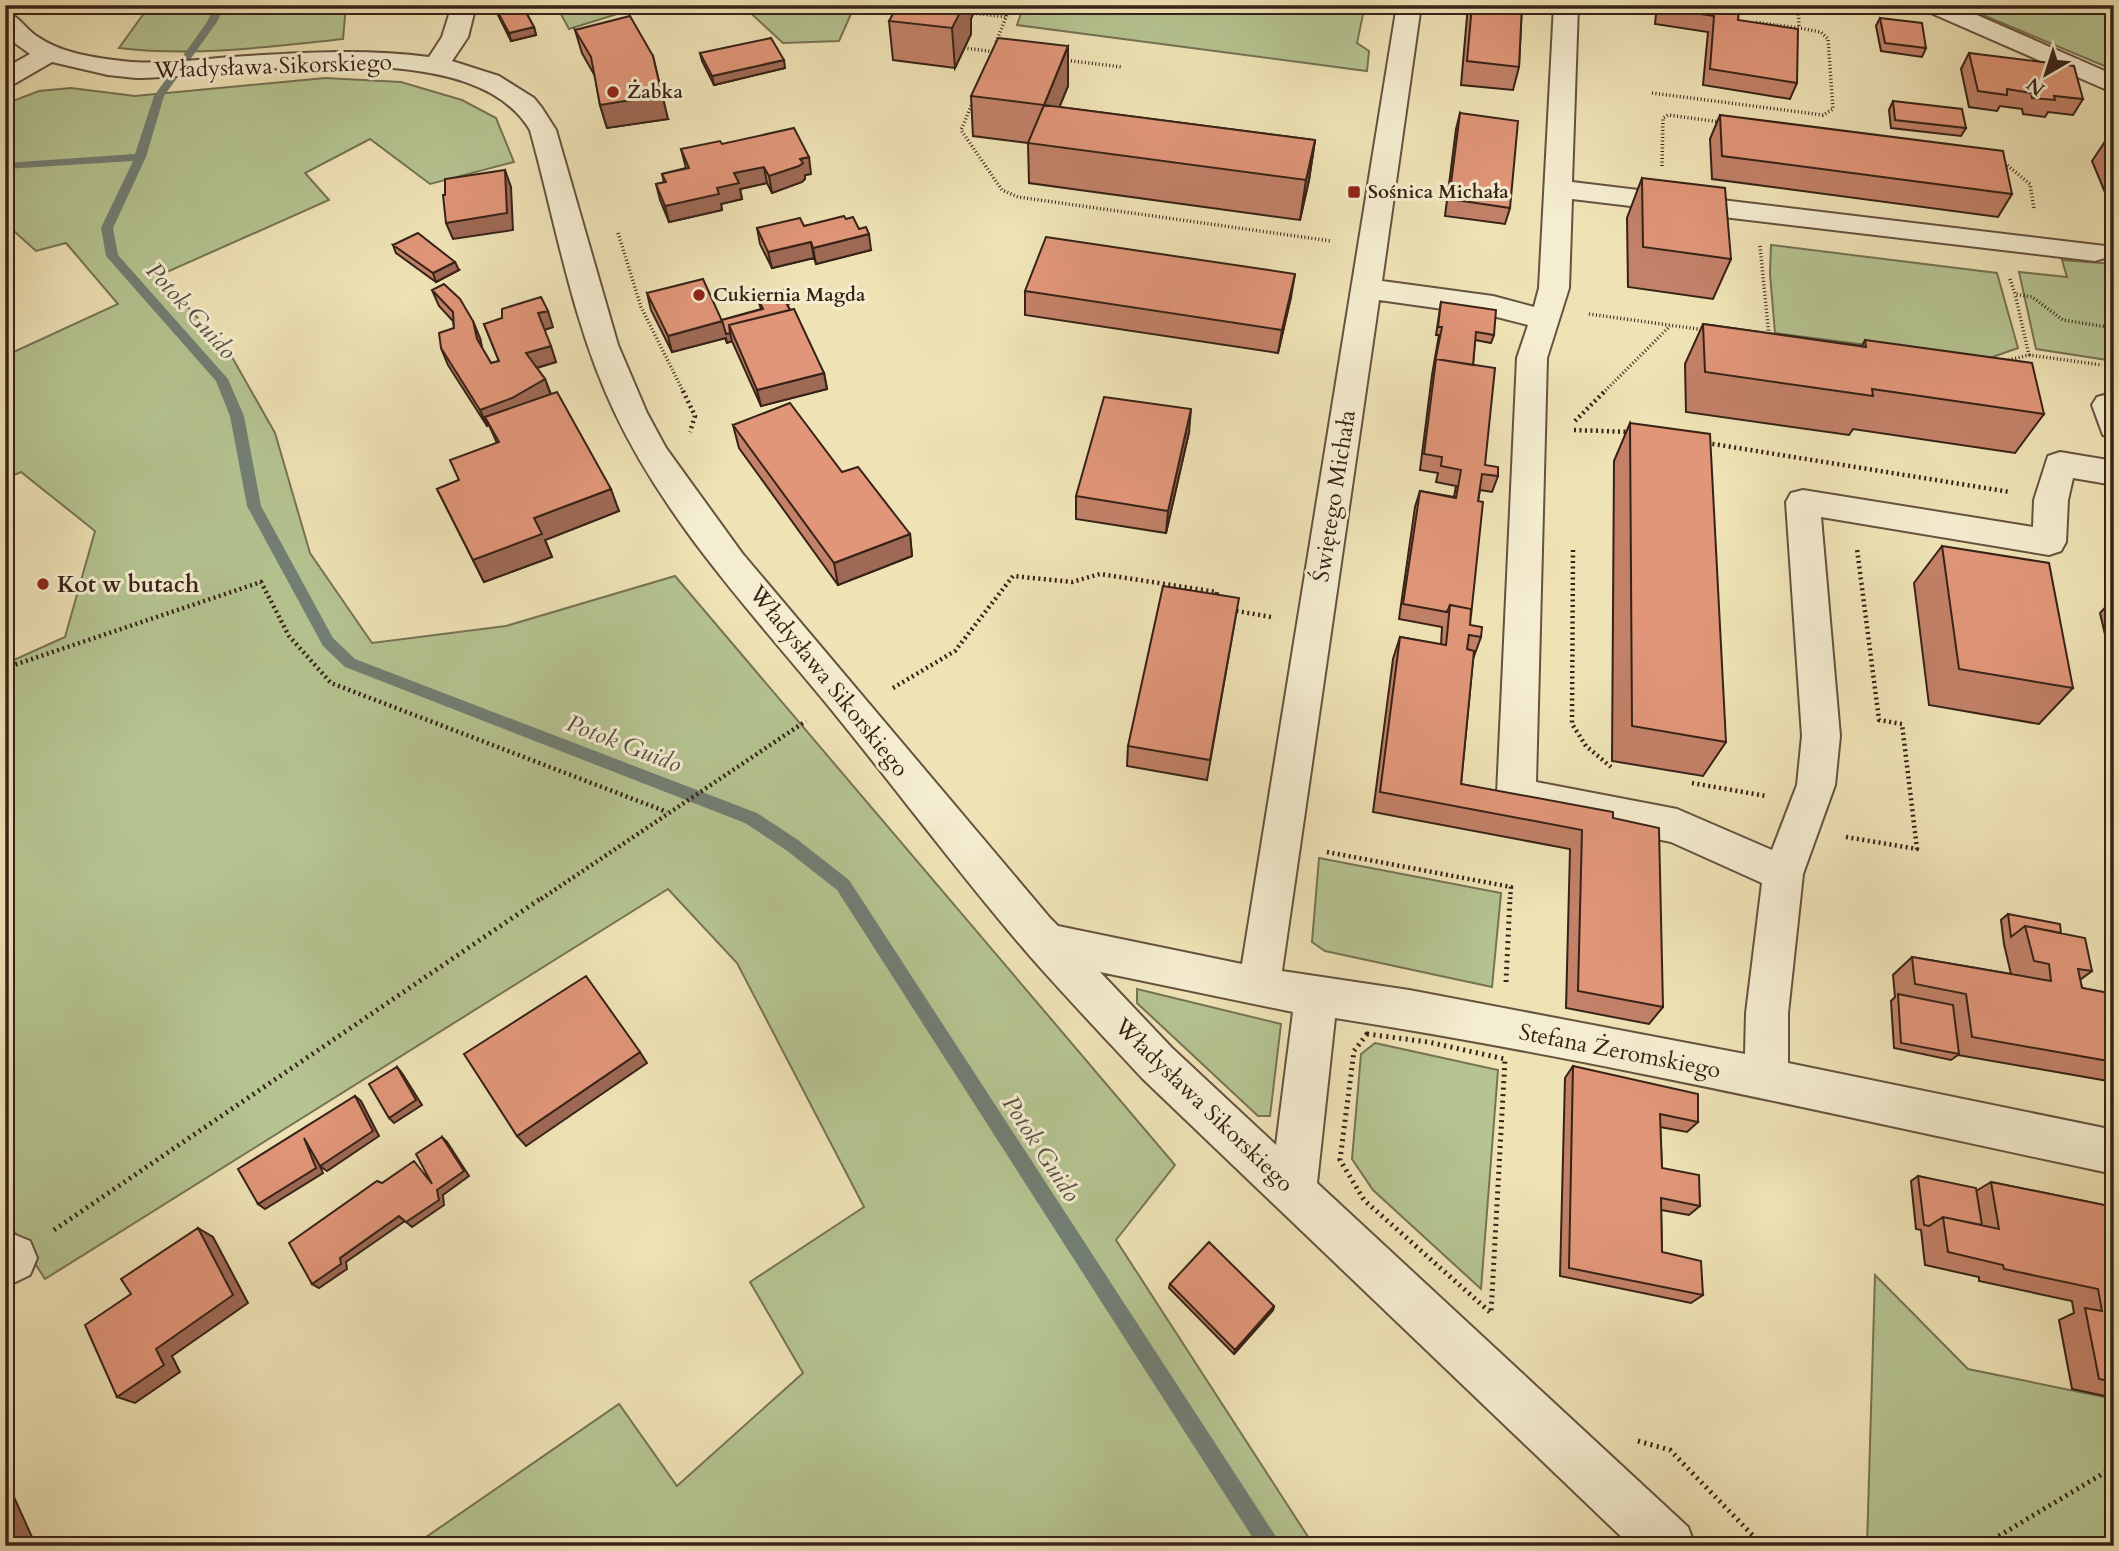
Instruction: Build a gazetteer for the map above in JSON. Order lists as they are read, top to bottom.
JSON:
{
  "streets": {
    "street": ["Władysława Sikorskiego", "Świętego Michała", "Stefana Żeromskiego"]
  },
  "water": ["Potok Guido"],
  "places": {
    "other": ["Żabka", "Cukiernia Magda", "Kot w butach"],
    "transit": ["Sośnica Michała"]
  },
  "north": "bottom left"
}
